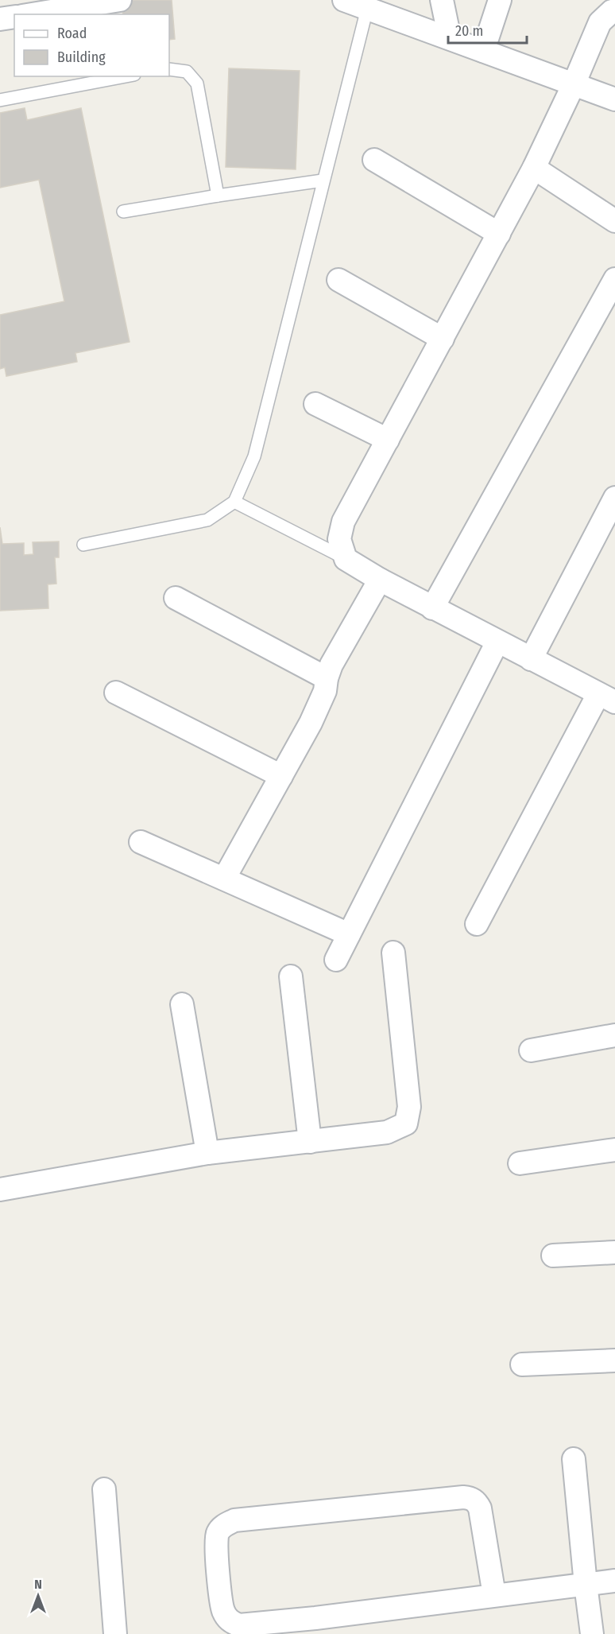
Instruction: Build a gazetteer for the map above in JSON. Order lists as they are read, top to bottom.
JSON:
{
  "legend": ["Road", "Building"],
  "scale_bar": "20 m",
  "north": "top"
}
